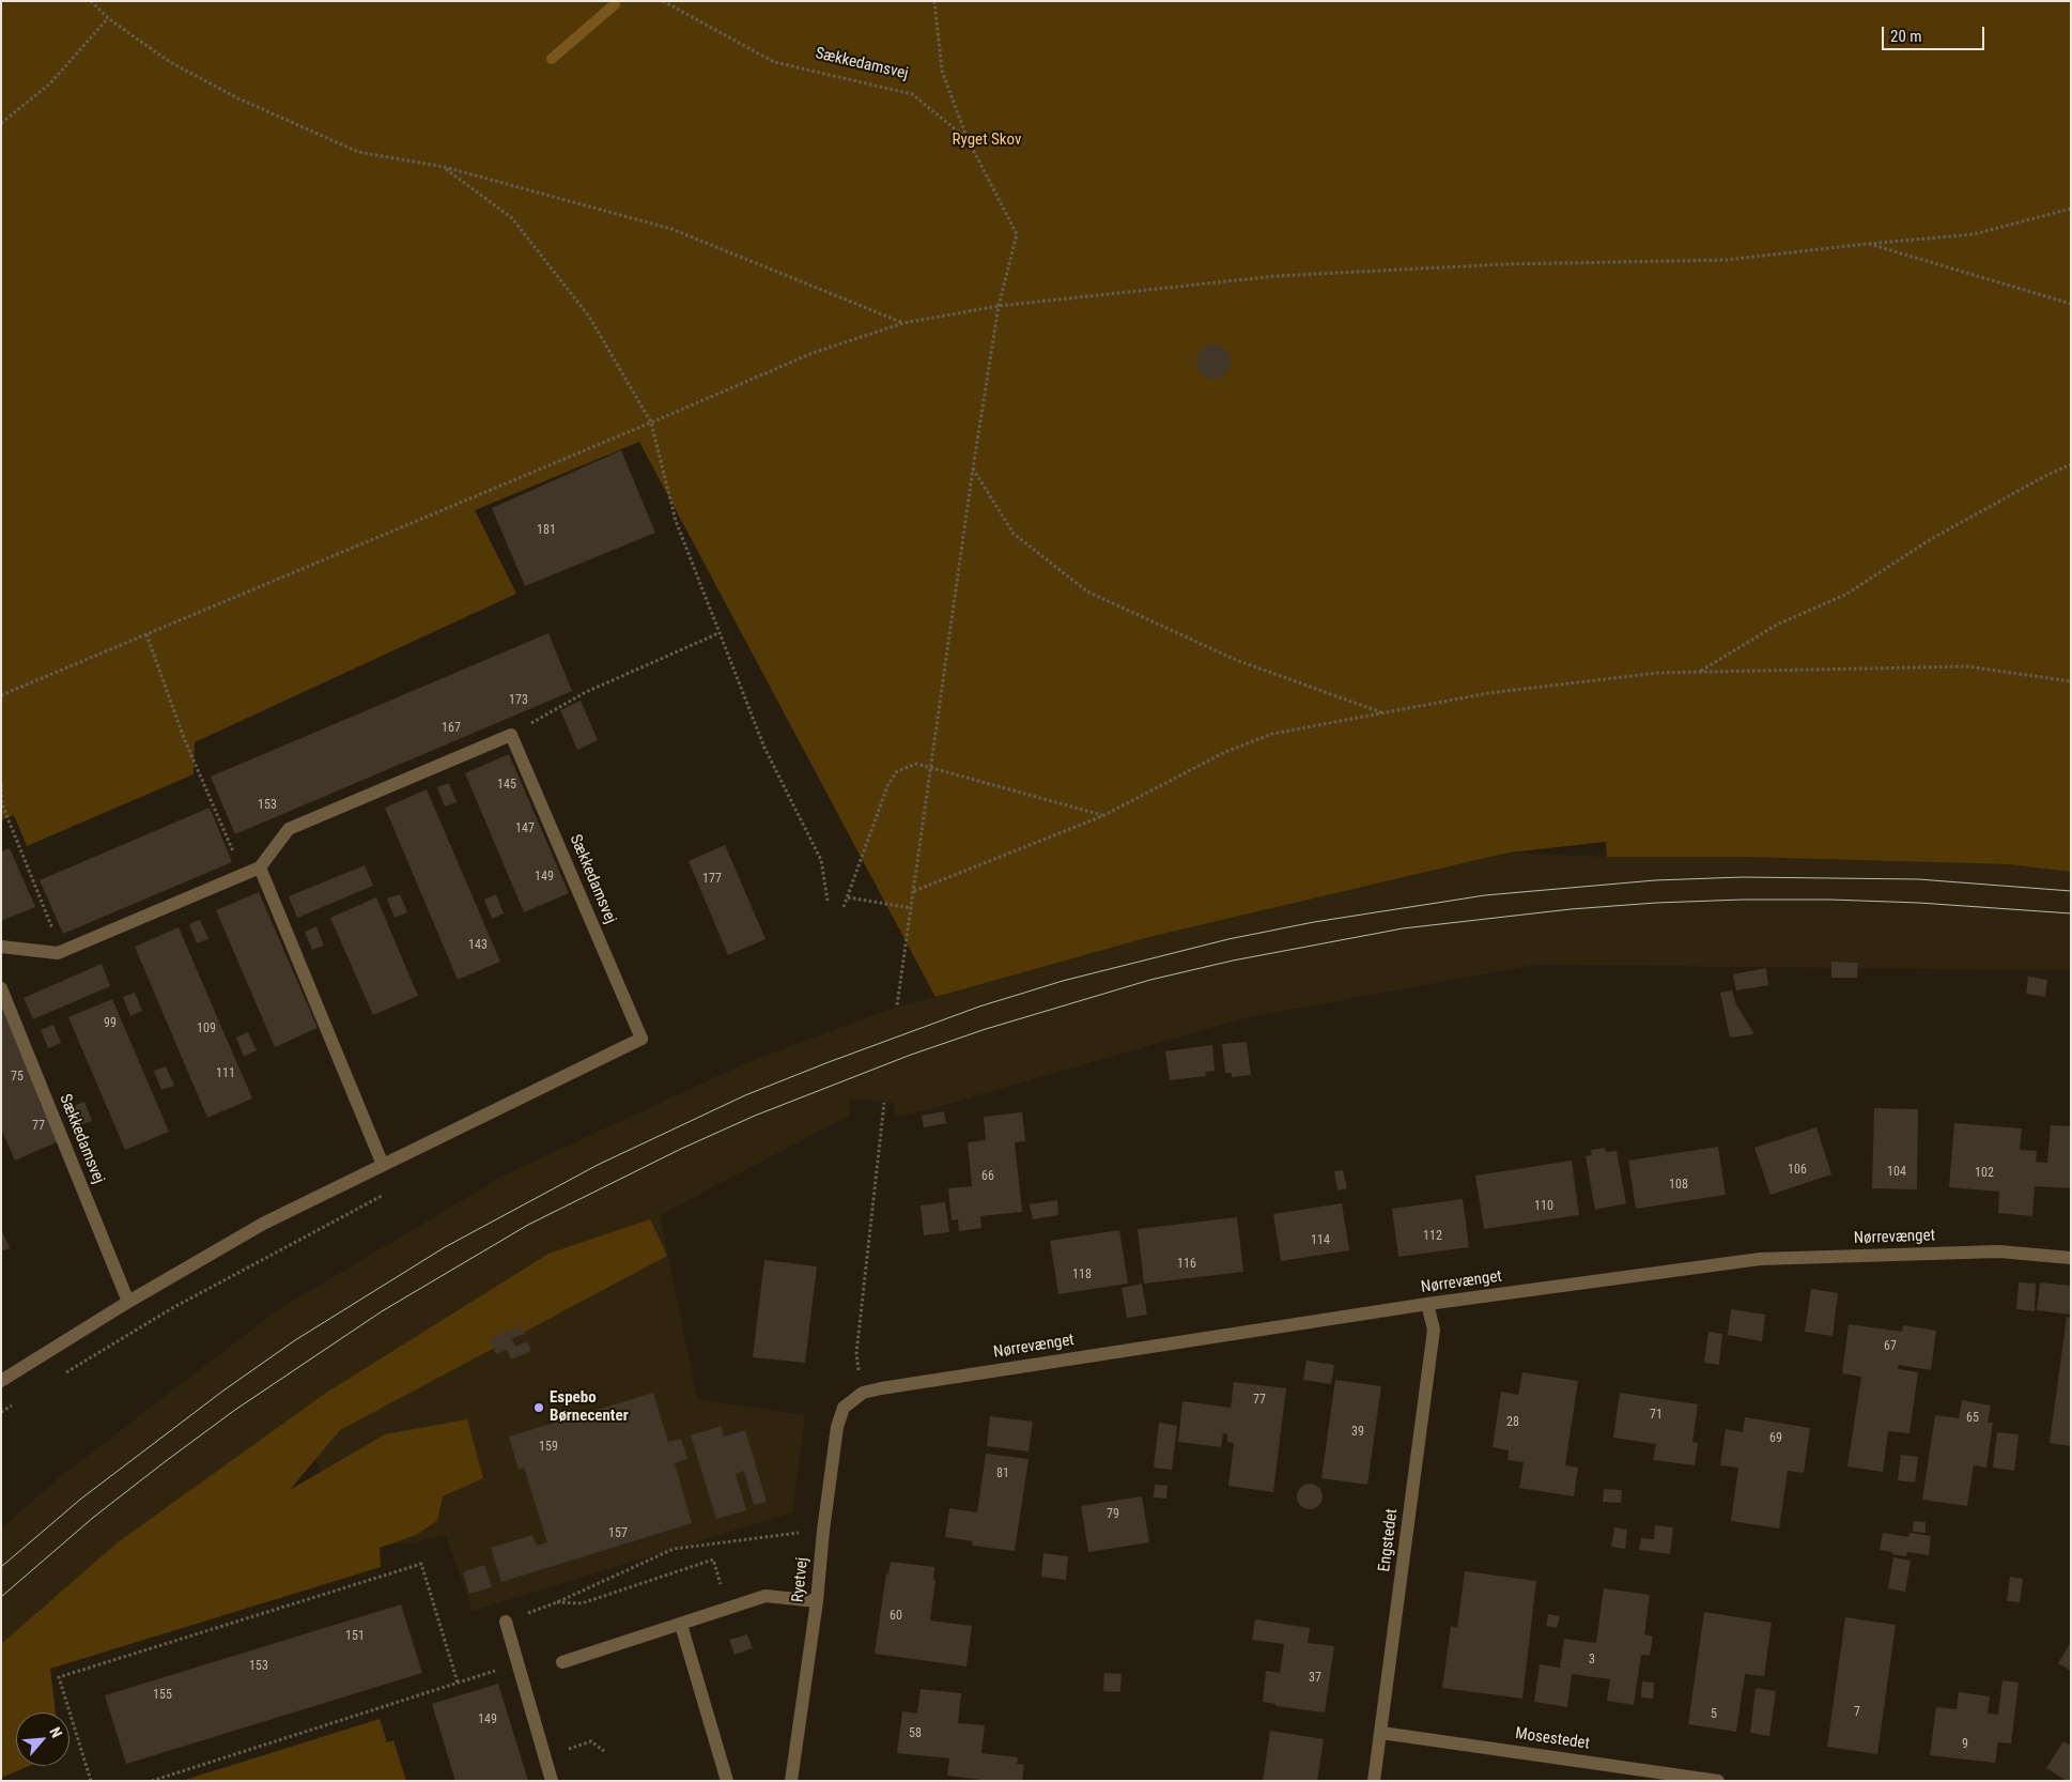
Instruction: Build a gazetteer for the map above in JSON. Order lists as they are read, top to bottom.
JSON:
{
  "streets": {
    "street": [
      "Sækkedamsvej",
      "Nørrevænget",
      "Engstedet",
      "Ryetvej",
      "Mosestedet"
    ]
  },
  "crossings": [
    ["Nørrevænget", "Engstedet"],
    ["Nørrevænget", "Ryetvej"],
    ["Engstedet", "Mosestedet"]
  ],
  "parks": ["Ryget Skov"],
  "places": ["Espebo Børnecenter"],
  "house_numbers": [
    "181",
    "173",
    "167",
    "145",
    "153",
    "147",
    "149",
    "177",
    "143",
    "99",
    "109",
    "111",
    "75",
    "77",
    "106",
    "104",
    "102",
    "66",
    "108",
    "110",
    "112",
    "114",
    "116",
    "118",
    "67",
    "77",
    "71",
    "65",
    "28",
    "39",
    "69",
    "159",
    "81",
    "79",
    "157",
    "60",
    "151",
    "3",
    "153",
    "37",
    "155",
    "7",
    "5",
    "149",
    "58",
    "9"
  ],
  "scale_bar": "20 m",
  "north": "top right"
}
